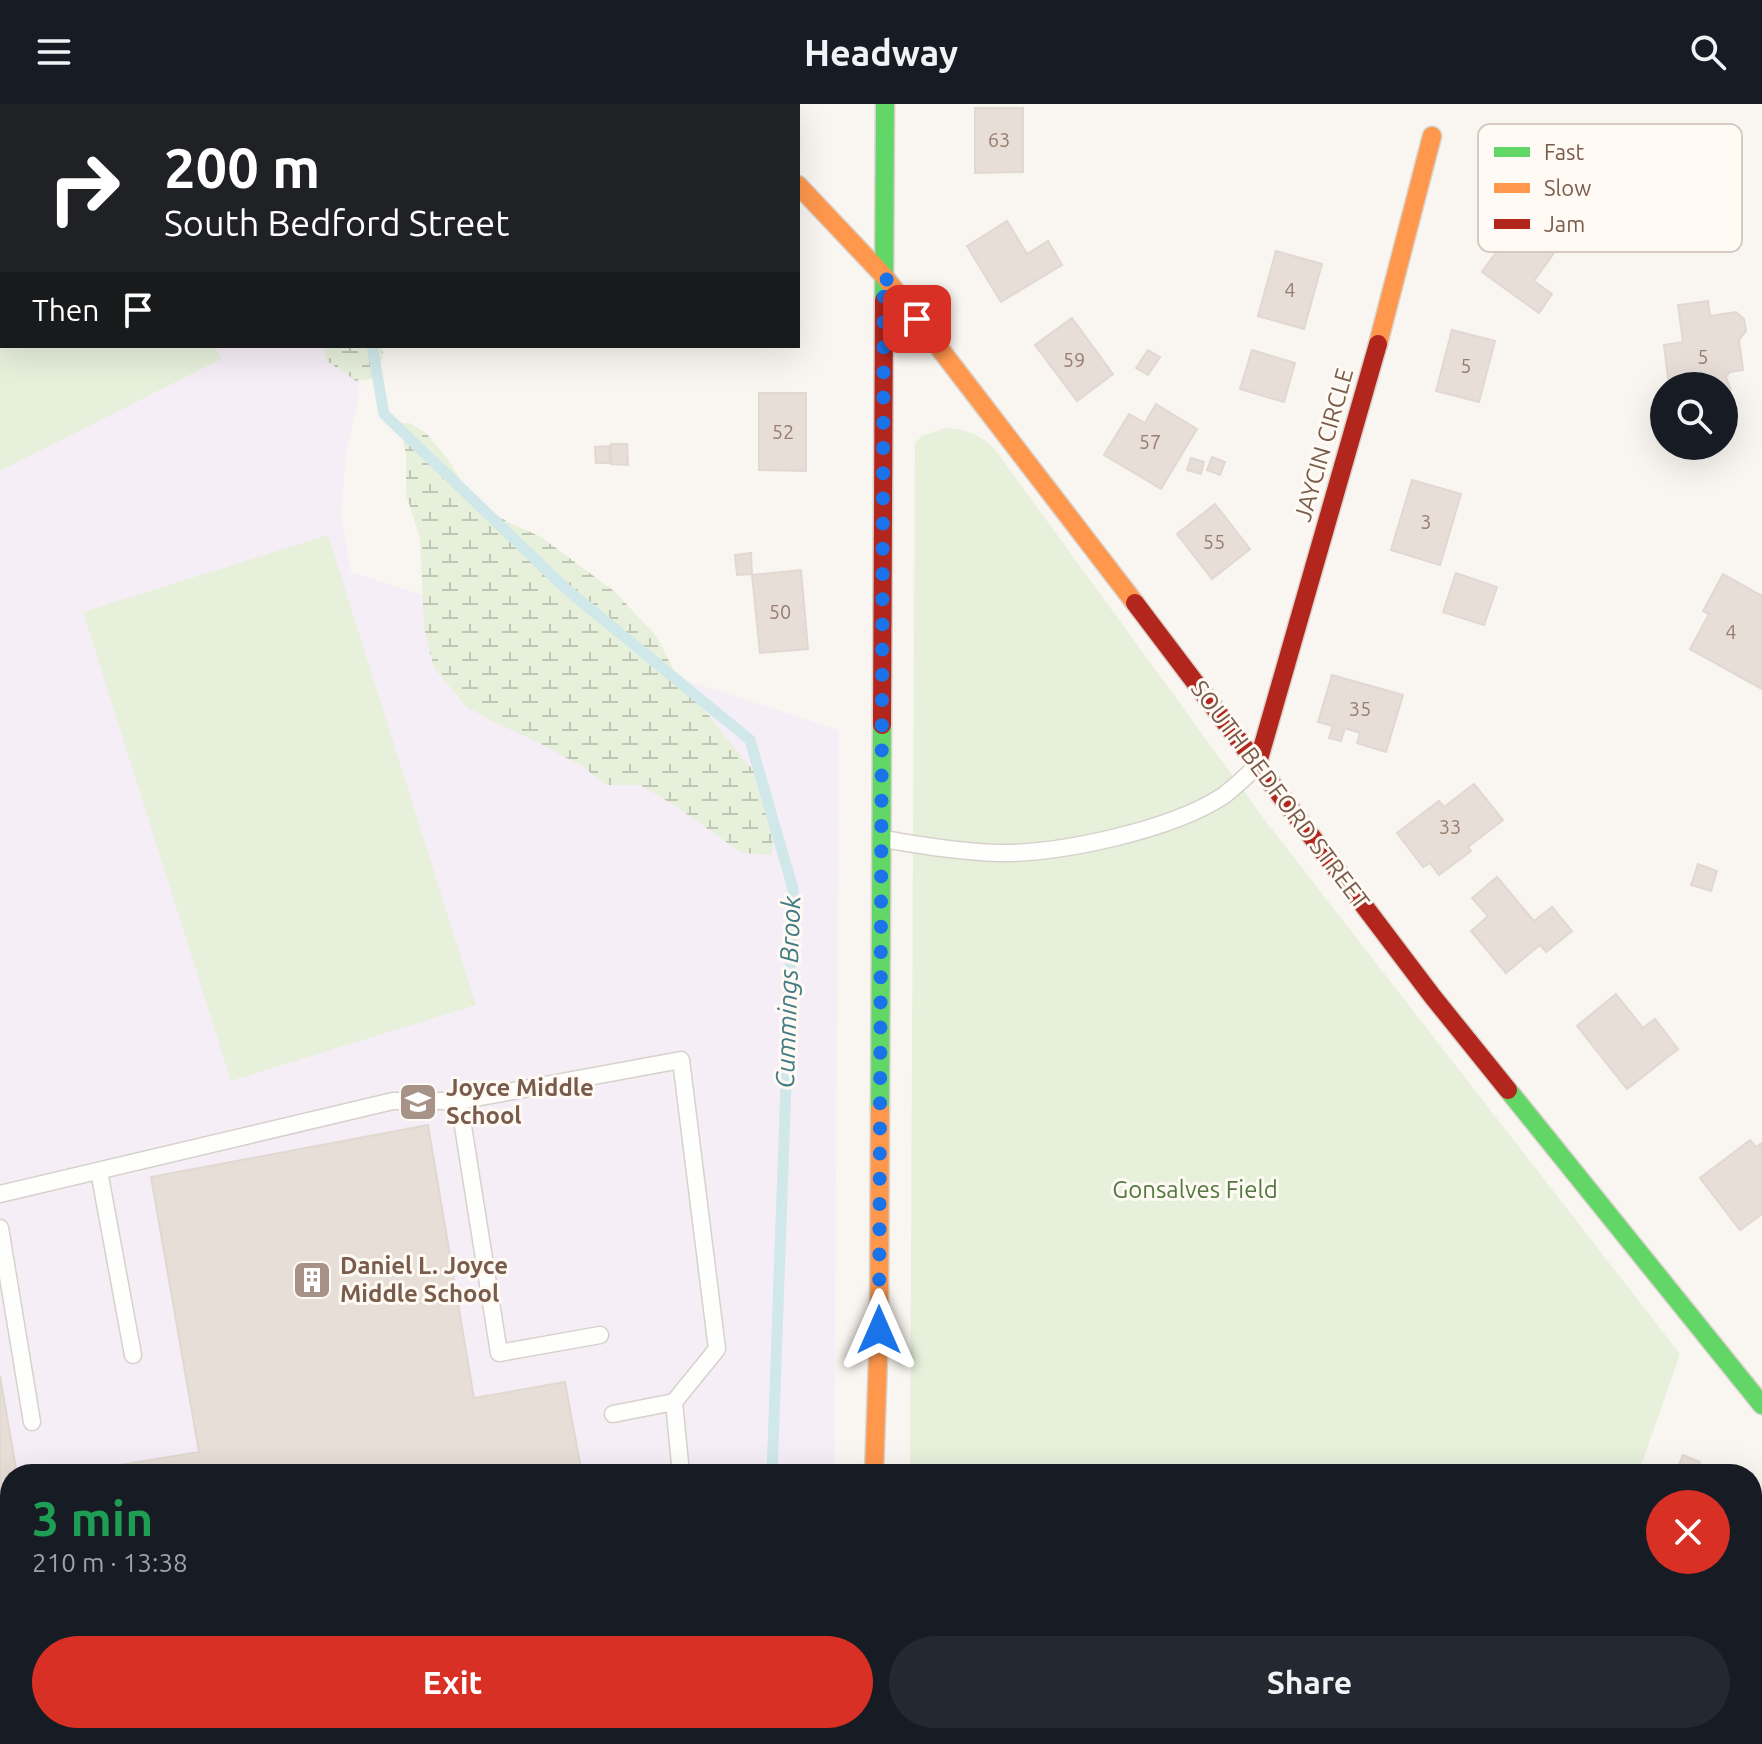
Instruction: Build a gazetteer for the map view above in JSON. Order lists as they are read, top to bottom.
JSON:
{
  "streets": {
    "street": ["JAYCIN CIRCLE", "SOUTH BEDFORD STREET"]
  },
  "crossings": [
    ["JAYCIN CIRCLE", "SOUTH BEDFORD STREET"]
  ],
  "water": ["Cummings Brook"],
  "parks": ["Gonsalves Field"],
  "places": {
    "school or university": ["Joyce Middle School"],
    "building": ["Daniel L. Joyce Middle School"]
  },
  "house_numbers": [
    "63",
    "4",
    "5",
    "59",
    "5",
    "52",
    "57",
    "3",
    "55",
    "50",
    "4",
    "35",
    "33"
  ],
  "legend": ["Fast", "Slow", "Jam"],
  "page": {
    "header": "Headway",
    "turn": ["200 m", "South Bedford Street"],
    "then": "Then",
    "heading": ["3 min", "210 m · 13:38"],
    "buttons": ["Exit", "Share"]
  }
}
